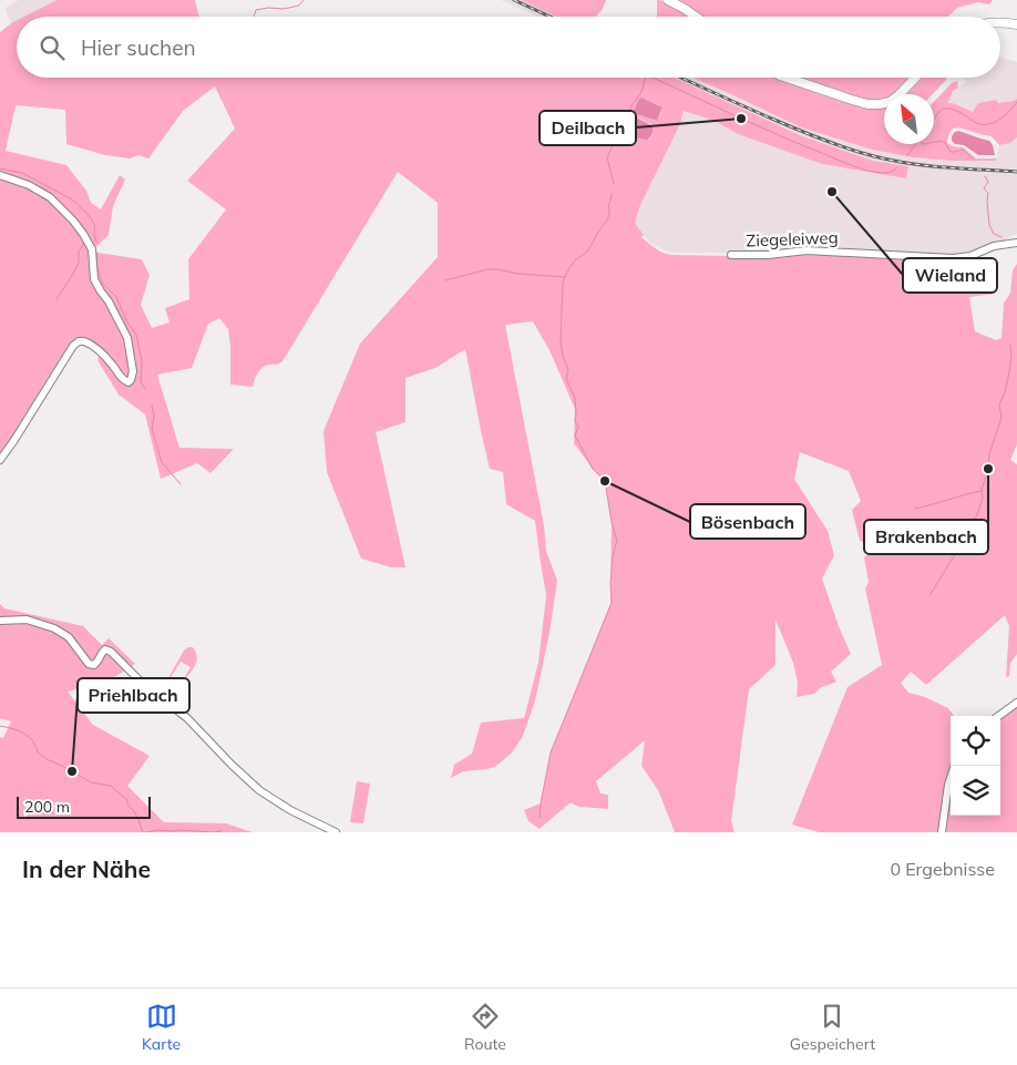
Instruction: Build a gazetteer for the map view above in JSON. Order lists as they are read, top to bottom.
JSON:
{
  "streets": {
    "street": ["Ziegeleiweg"]
  },
  "places": [
    "Deilbach",
    "Wieland",
    "Brakenbach",
    "Bösenbach",
    "Priehlbach"
  ],
  "scale_bar": "200 m",
  "north": "top left",
  "page": {
    "search": "Hier suchen",
    "scale": "200 m",
    "heading": ["In der Nähe", "0 Ergebnisse"],
    "nav": ["Karte", "Route", "Gespeichert"]
  }
}
